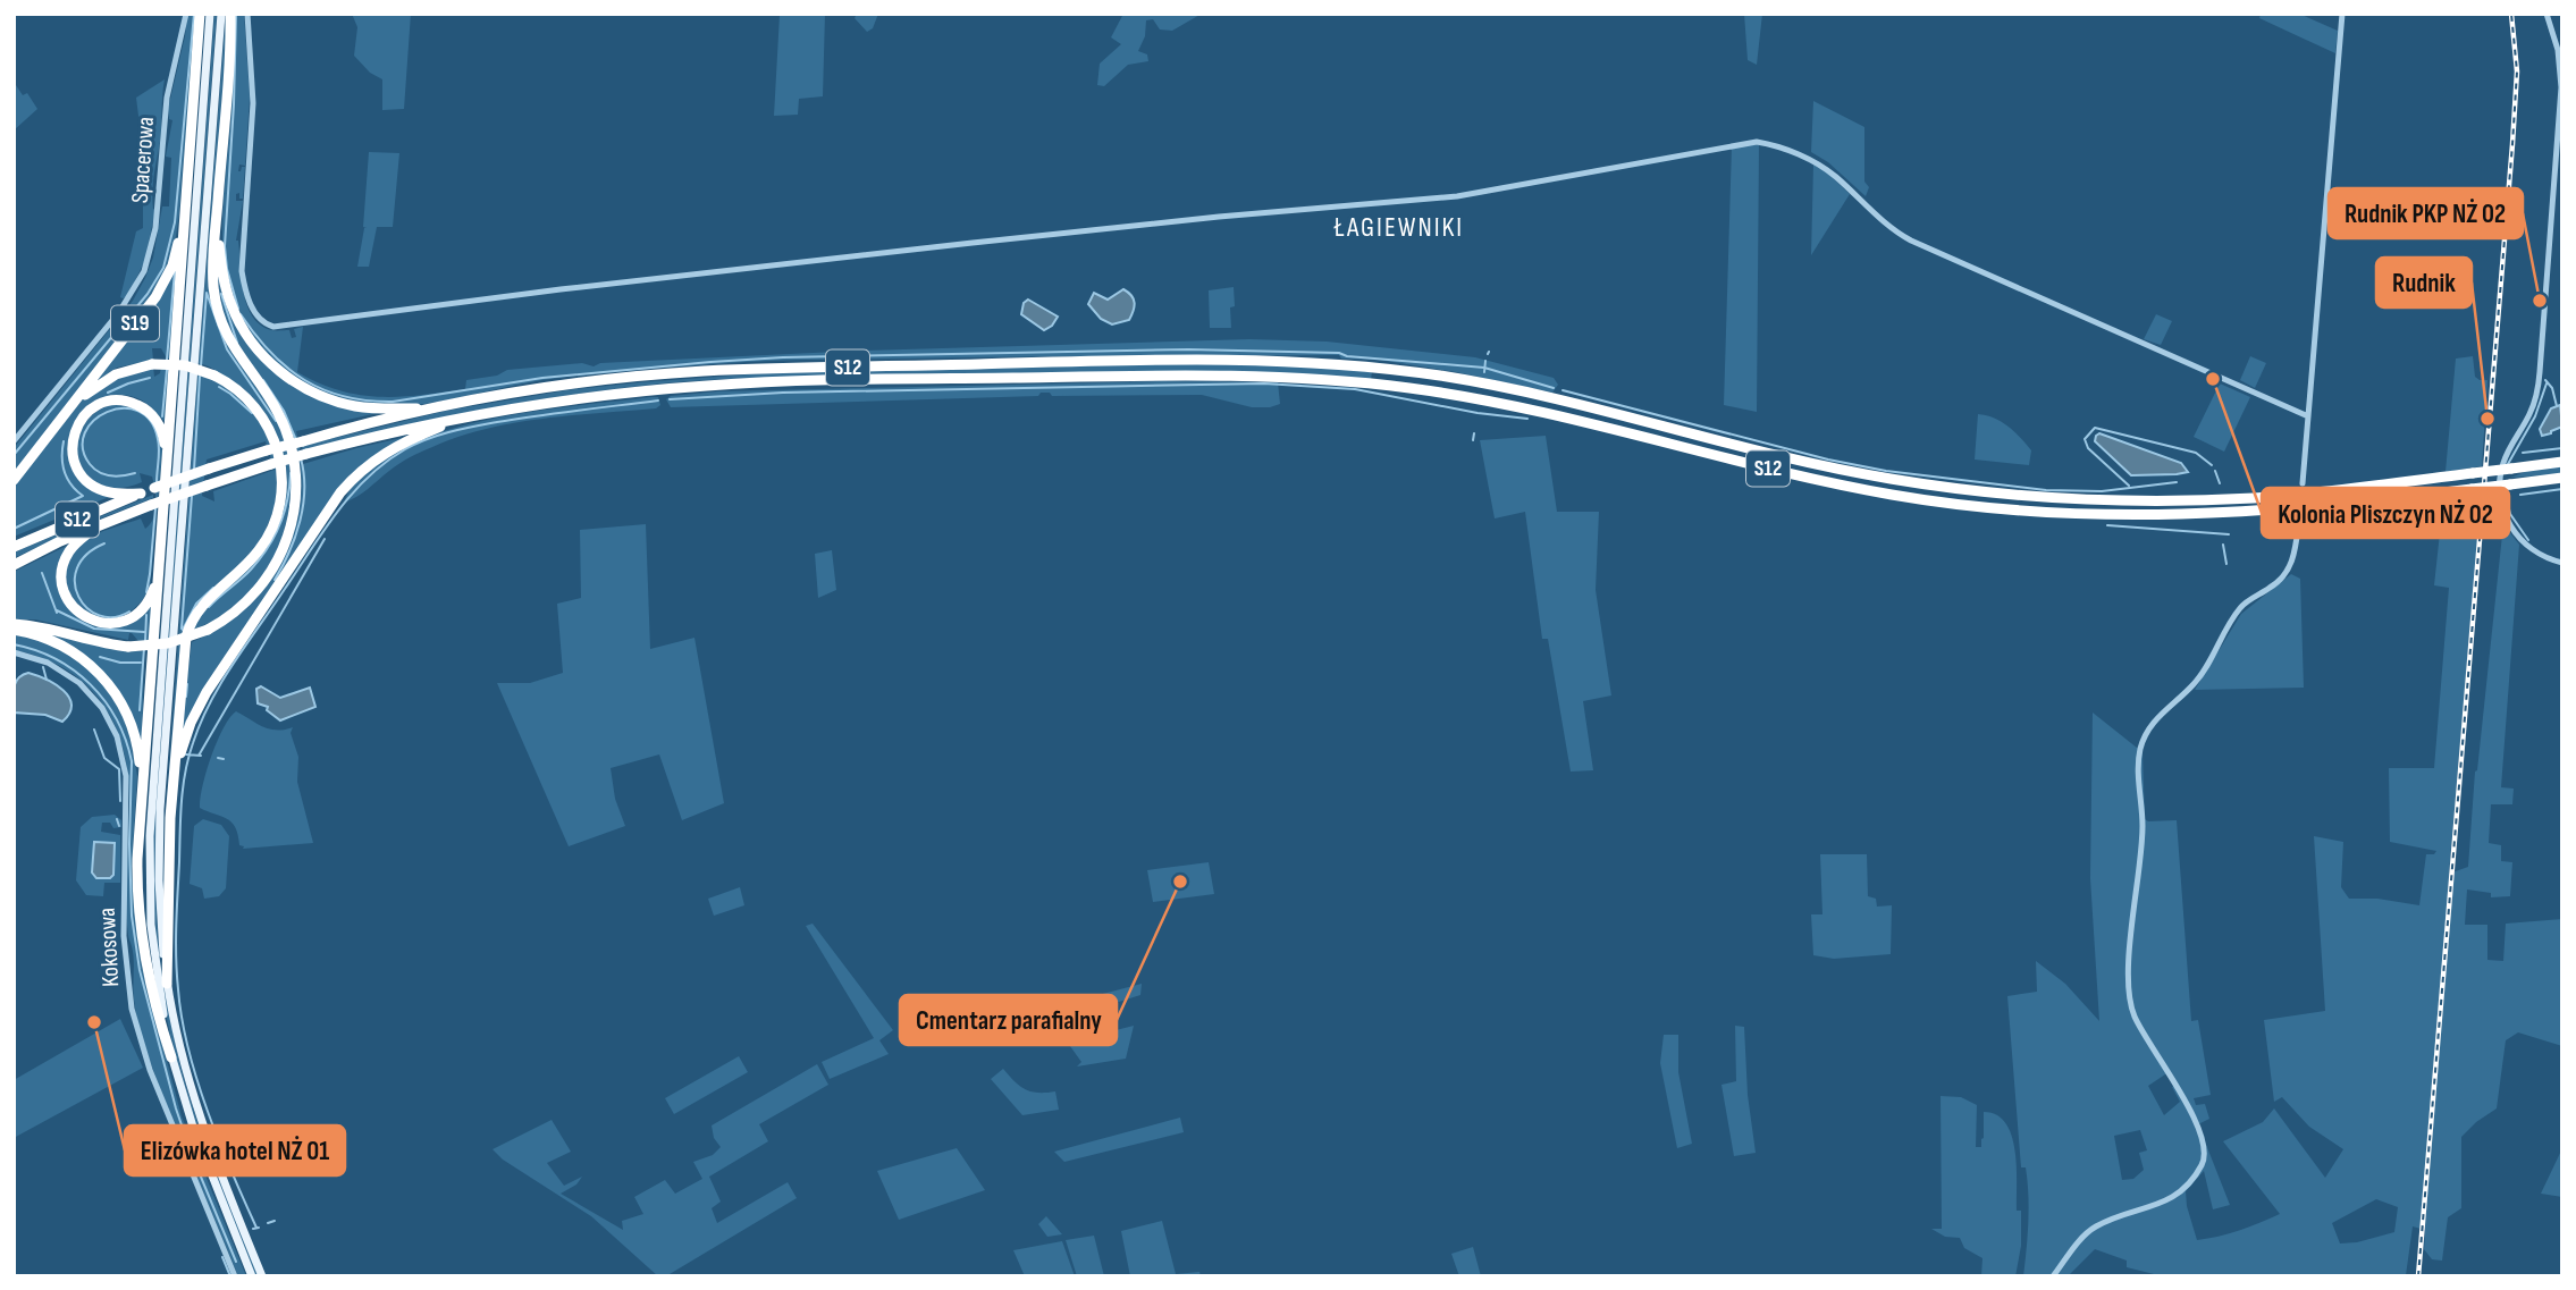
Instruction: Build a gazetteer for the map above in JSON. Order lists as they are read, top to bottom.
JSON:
{
  "streets": {
    "highway": ["S19", "S12"],
    "street": ["Spacerowa", "Kokosowa"]
  },
  "districts": ["ŁAGIEWNIKI"],
  "places": [
    "Rudnik PKP NŻ 02",
    "Kolonia Pliszczyn NŻ 02",
    "Rudnik",
    "Cmentarz parafialny",
    "Elizówka hotel NŻ 01"
  ]
}
